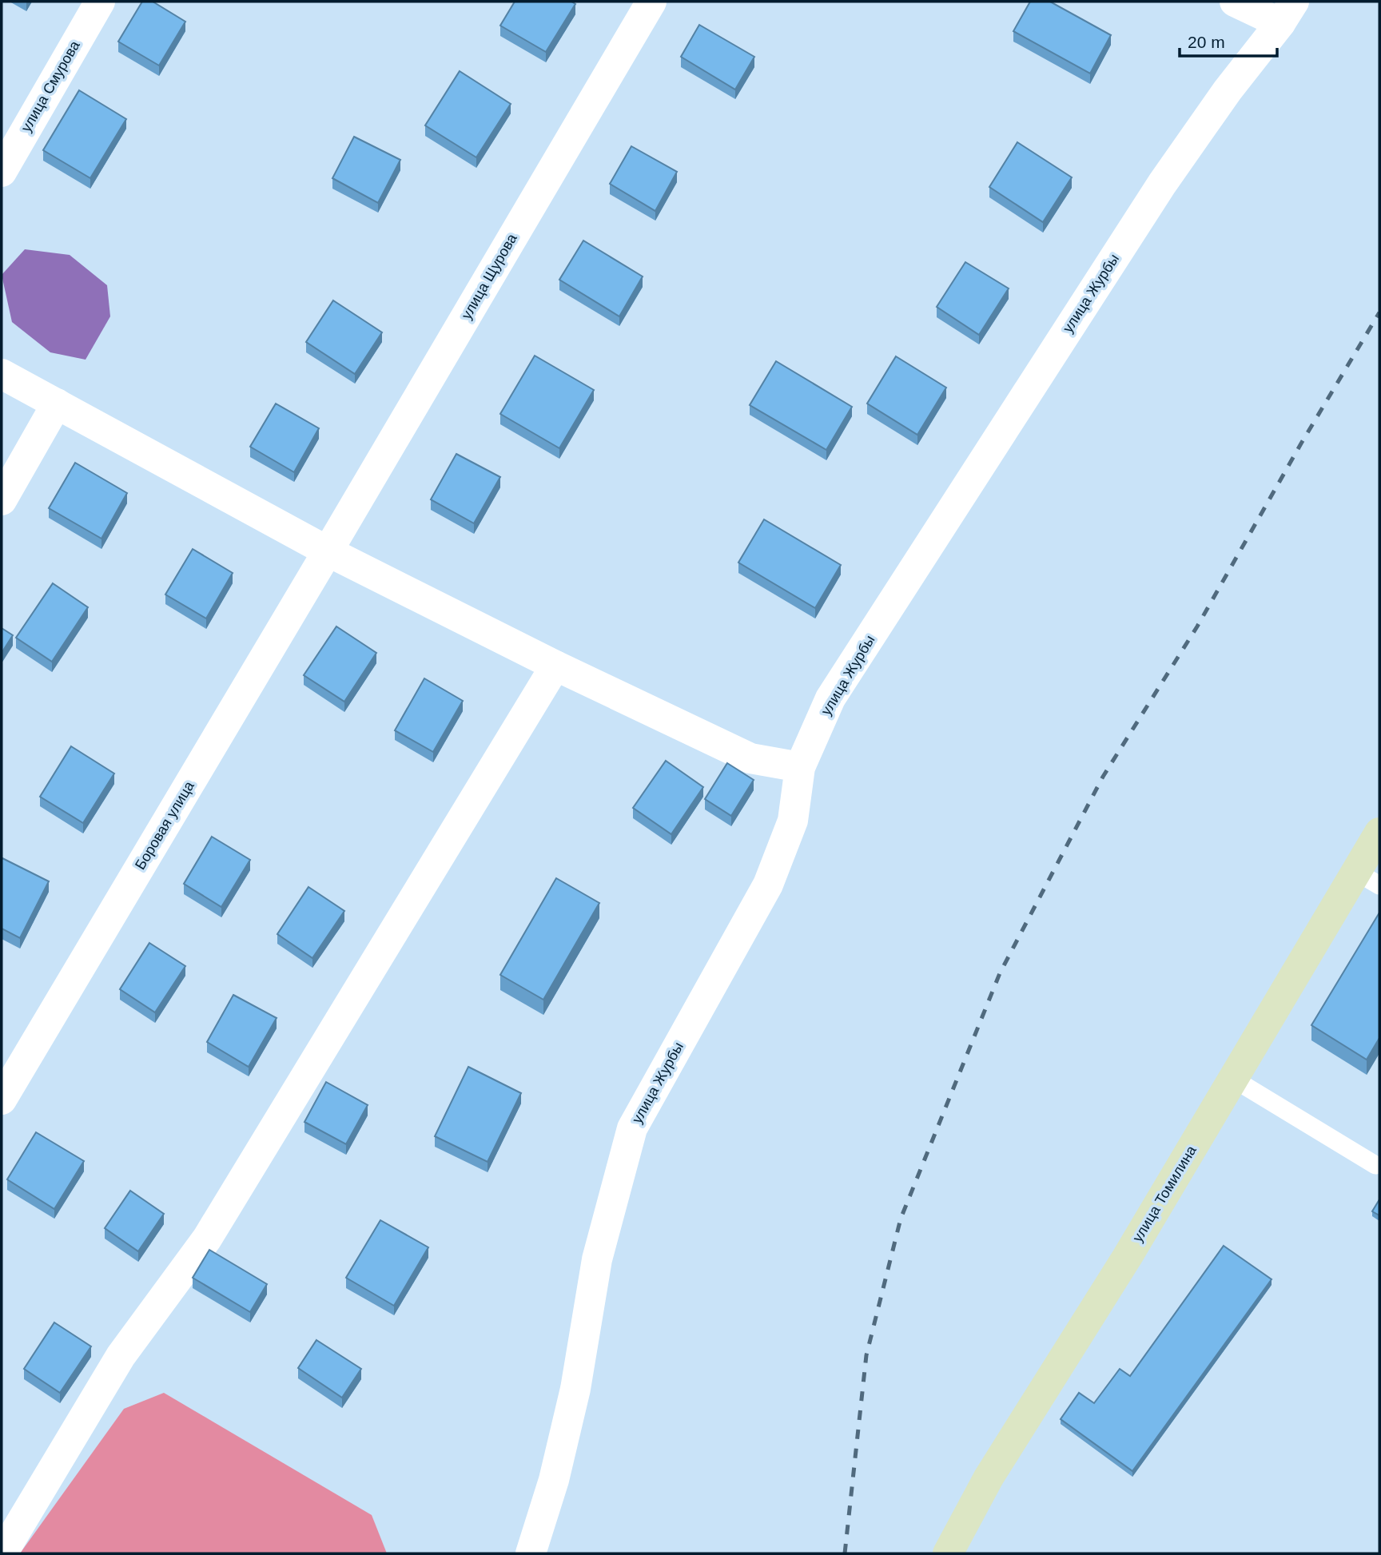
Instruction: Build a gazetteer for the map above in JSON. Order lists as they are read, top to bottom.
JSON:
{
  "streets": {
    "street": [
      "улица Смурова",
      "улица Щурова",
      "улица Журбы",
      "Боровая улица",
      "улица Томилина"
    ]
  },
  "crossings": [
    ["улица Щурова", "Боровая улица"]
  ],
  "scale_bar": "20 m"
}
